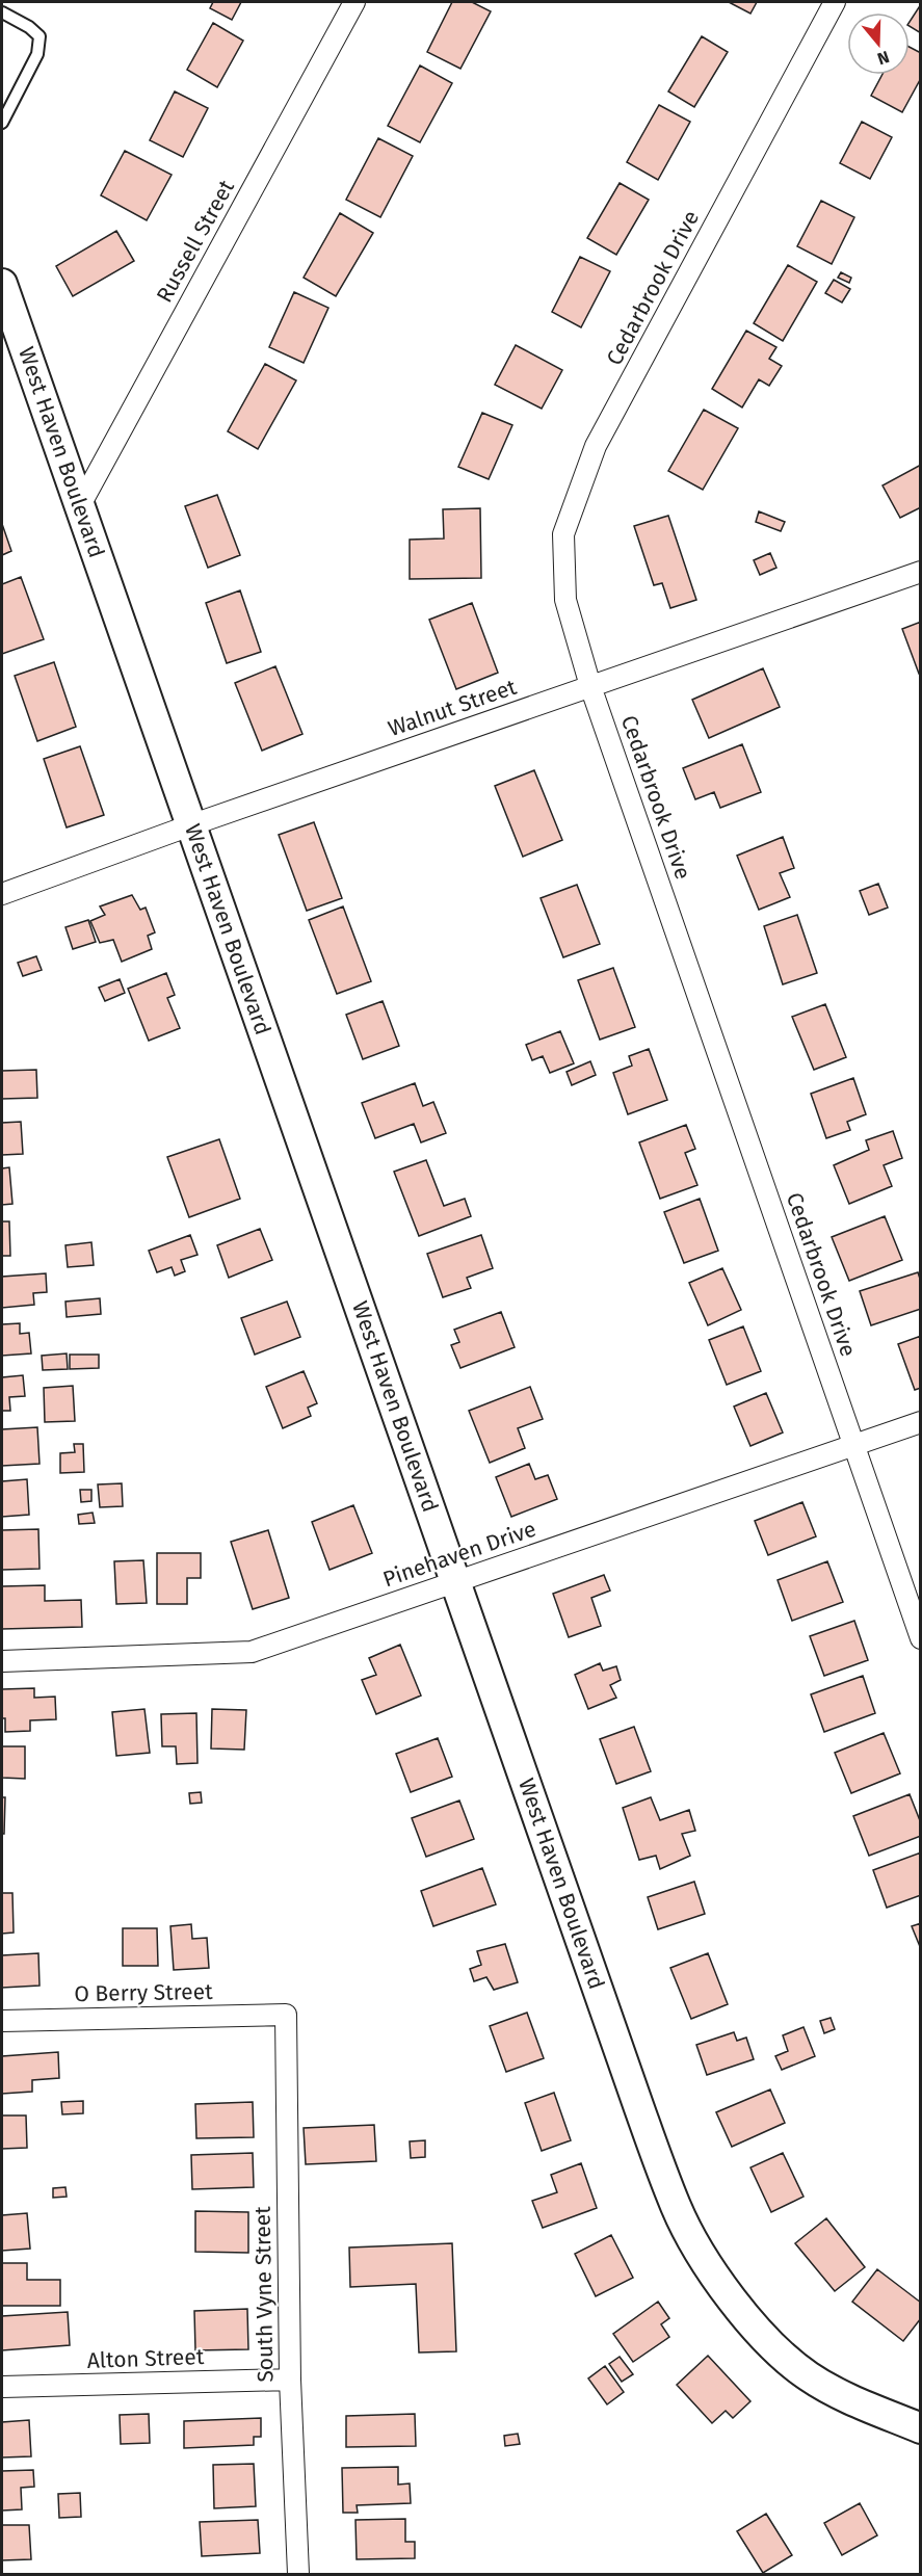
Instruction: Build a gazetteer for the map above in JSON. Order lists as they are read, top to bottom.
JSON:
{
  "streets": {
    "street": [
      "Russell Street",
      "Cedarbrook Drive",
      "West Haven Boulevard",
      "Walnut Street",
      "Pinehaven Drive",
      "O Berry Street",
      "South Vyne Street",
      "Alton Street"
    ]
  },
  "crossings": [
    ["Russell Street", "West Haven Boulevard"],
    ["Cedarbrook Drive", "Walnut Street"],
    ["Cedarbrook Drive", "Pinehaven Drive"],
    ["West Haven Boulevard", "Walnut Street"],
    ["West Haven Boulevard", "Pinehaven Drive"],
    ["O Berry Street", "South Vyne Street"],
    ["South Vyne Street", "Alton Street"]
  ],
  "north": "bottom"
}
